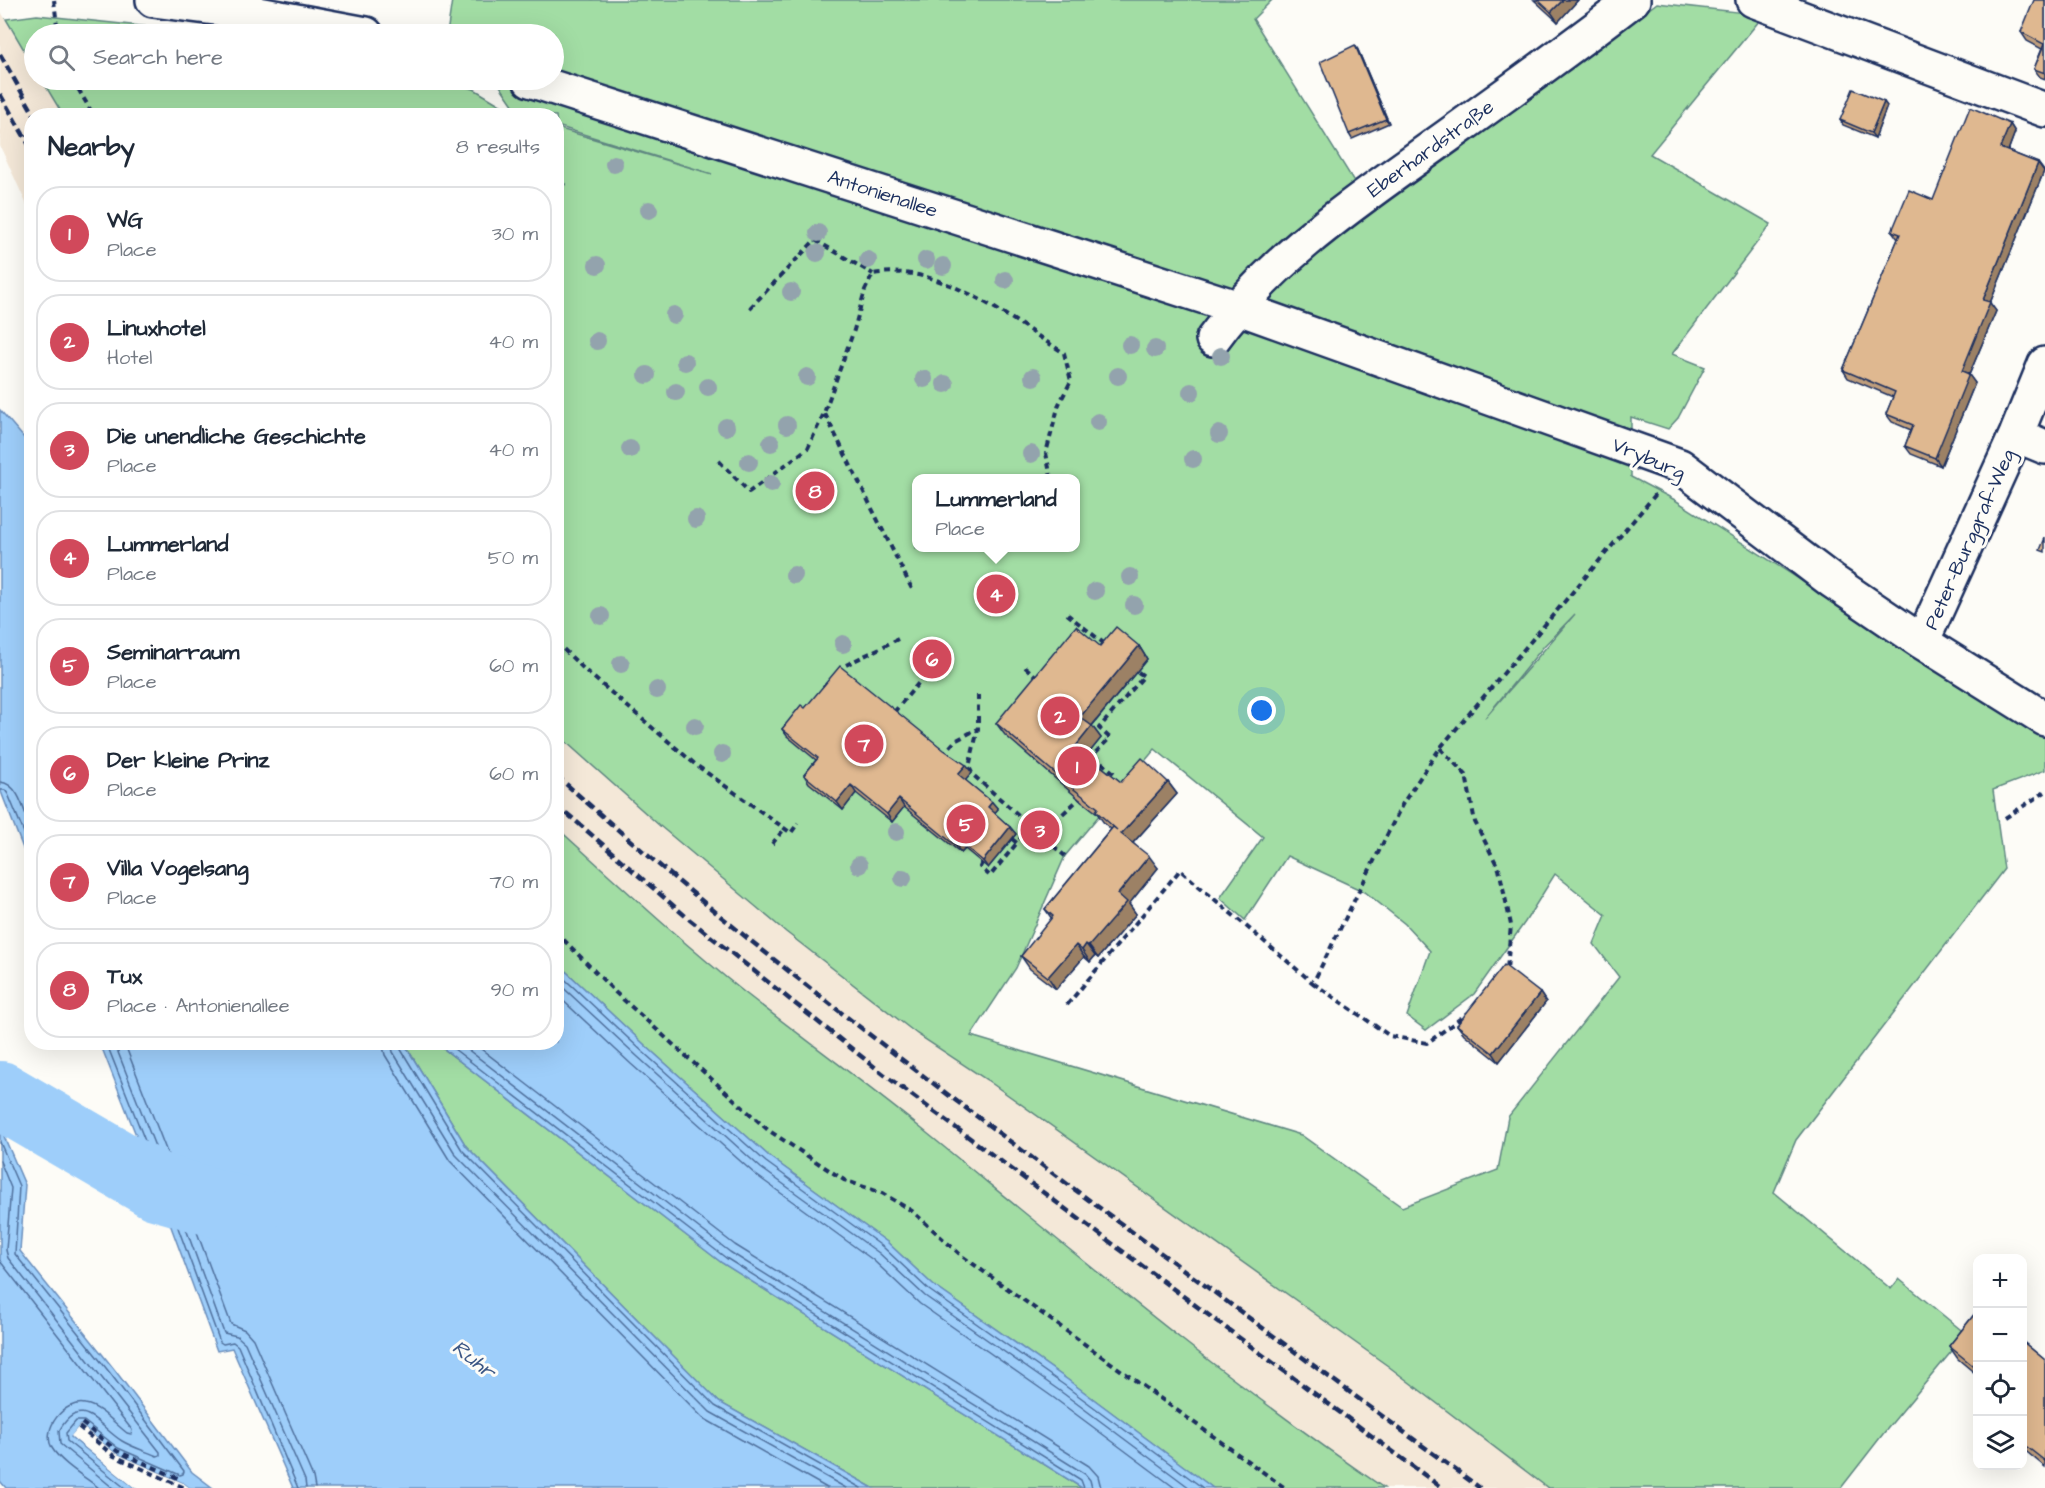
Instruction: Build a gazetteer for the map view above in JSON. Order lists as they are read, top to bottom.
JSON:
{
  "streets": {
    "street": [
      "Eberhardstraße",
      "Antonienallee",
      "Vryburg",
      "Peter-Burggraf-Weg"
    ]
  },
  "crossings": [
    ["Eberhardstraße", "Antonienallee"],
    ["Eberhardstraße", "Vryburg"],
    ["Antonienallee", "Vryburg"],
    ["Vryburg", "Peter-Burggraf-Weg"]
  ],
  "water": ["Ruhr"],
  "page": {
    "search": "Search here",
    "heading": ["Nearby", "8 results"],
    "list": [
      {
        "mark": "1",
        "name": "WG",
        "note": "Place",
        "value": "30 m"
      },
      {
        "mark": "2",
        "name": "Linuxhotel",
        "note": "Hotel",
        "value": "40 m"
      },
      {
        "mark": "3",
        "name": "Die unendliche Geschichte",
        "note": "Place",
        "value": "40 m"
      },
      {
        "mark": "4",
        "name": "Lummerland",
        "note": "Place",
        "value": "50 m"
      },
      {
        "mark": "5",
        "name": "Seminarraum",
        "note": "Place",
        "value": "60 m"
      },
      {
        "mark": "6",
        "name": "Der kleine Prinz",
        "note": "Place",
        "value": "60 m"
      },
      {
        "mark": "7",
        "name": "Villa Vogelsang",
        "note": "Place",
        "value": "70 m"
      },
      {
        "mark": "8",
        "name": "Tux",
        "note": "Place · Antonienallee",
        "value": "90 m"
      }
    ],
    "pins": [
      "8",
      "4",
      "6",
      "2",
      "7",
      "1",
      "5",
      "3"
    ],
    "popup": ["Lummerland", "Place"],
    "map_buttons": ["+", "−"]
  }
}
